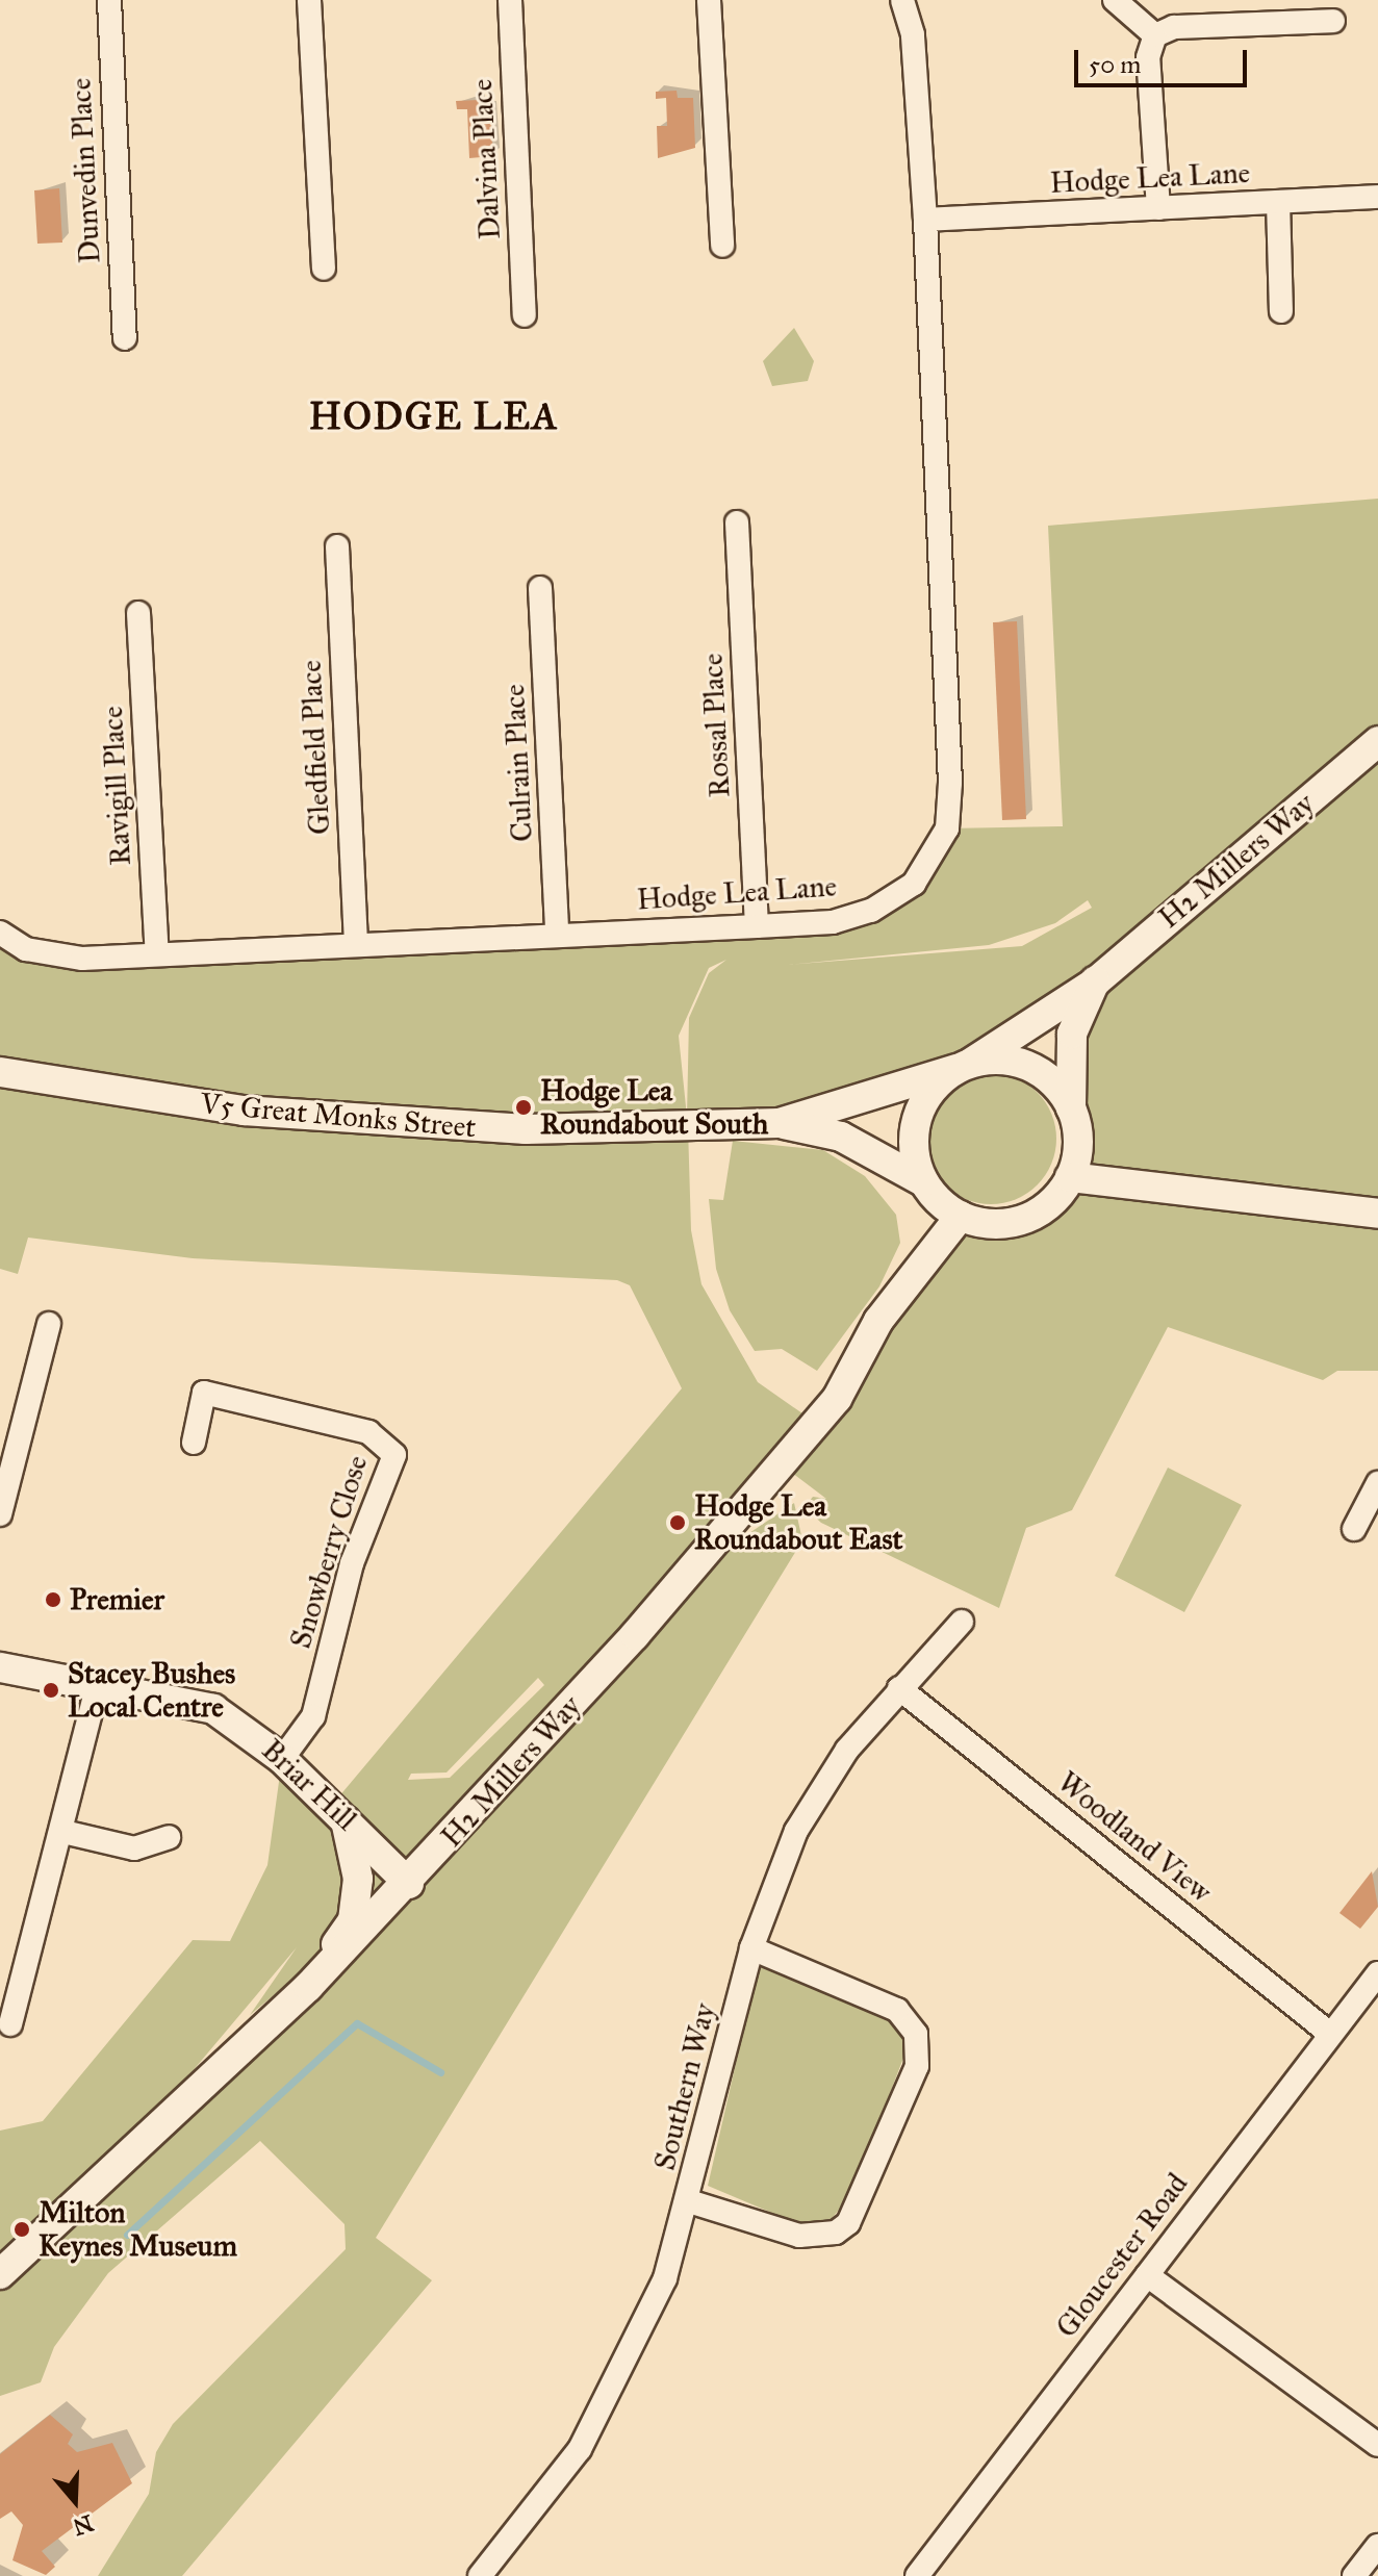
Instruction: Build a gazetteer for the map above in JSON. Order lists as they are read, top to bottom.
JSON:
{
  "streets": {
    "street": [
      "Dalvina Place",
      "Dunvedin Place",
      "Hodge Lea Lane",
      "Rossal Place",
      "Gledfield Place",
      "Culrain Place",
      "Ravigill Place",
      "H2 Millers Way",
      "V5 Great Monks Street",
      "Snowberry Close",
      "Briar Hill",
      "Woodland View",
      "Southern Way",
      "Gloucester Road"
    ]
  },
  "crossings": [
    ["Hodge Lea Lane", "Rossal Place"],
    ["Hodge Lea Lane", "Gledfield Place"],
    ["Hodge Lea Lane", "Culrain Place"],
    ["Hodge Lea Lane", "Ravigill Place"],
    ["H2 Millers Way", "V5 Great Monks Street"],
    ["H2 Millers Way", "Briar Hill"],
    ["Snowberry Close", "Briar Hill"],
    ["Woodland View", "Southern Way"],
    ["Woodland View", "Gloucester Road"]
  ],
  "districts": ["HODGE LEA"],
  "places": [
    "Hodge Lea Roundabout South",
    "Hodge Lea Roundabout East",
    "Premier",
    "Stacey Bushes Local Centre",
    "Milton Keynes Museum"
  ],
  "scale_bar": "50 m",
  "north": "bottom"
}
